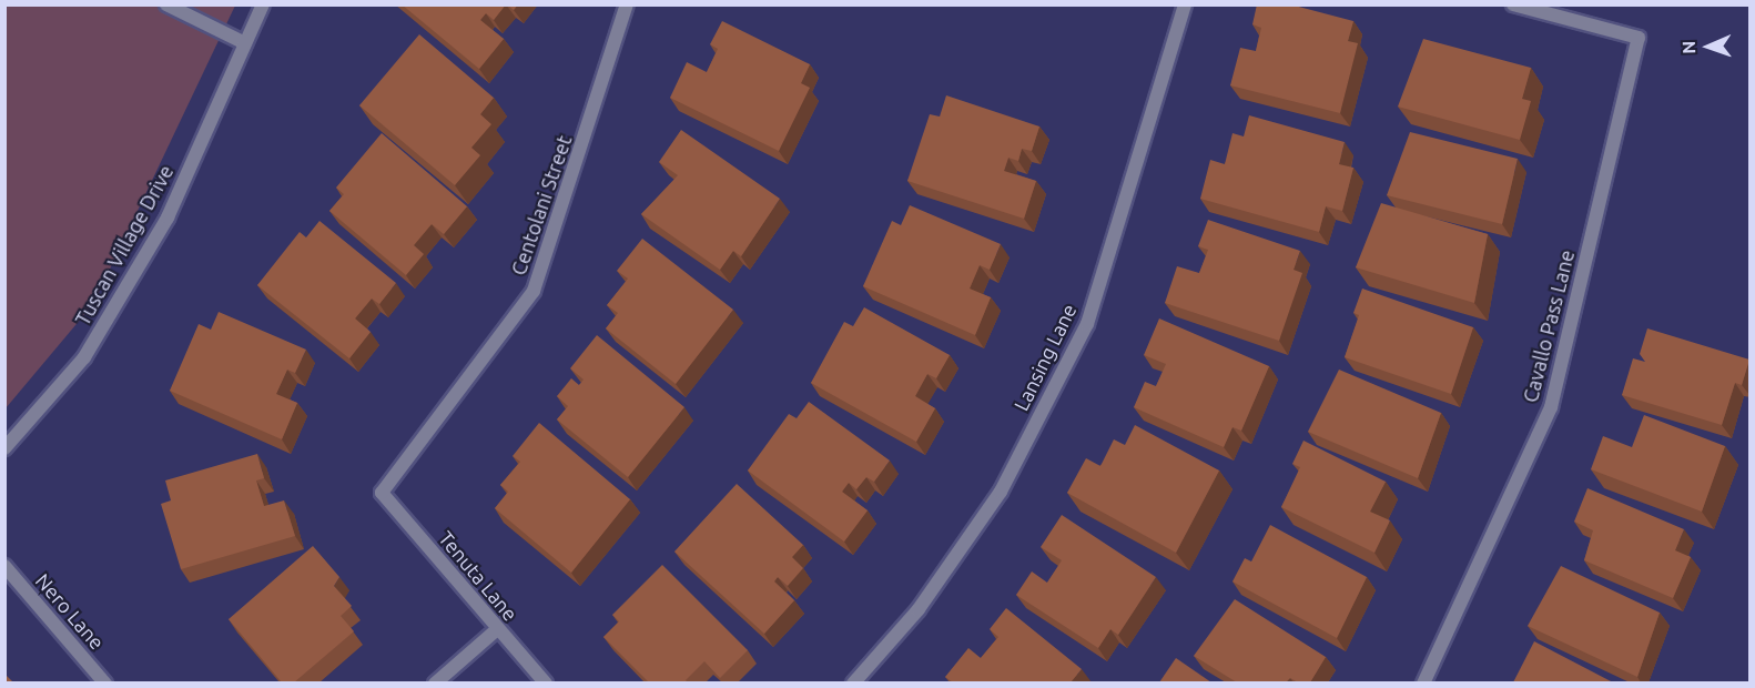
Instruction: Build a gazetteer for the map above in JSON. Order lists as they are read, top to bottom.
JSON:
{
  "streets": {
    "street": [
      "Centolani Street",
      "Tuscan Village Drive",
      "Cavallo Pass Lane",
      "Lansing Lane",
      "Tenuta Lane",
      "Nero Lane"
    ]
  },
  "crossings": [
    ["Centolani Street", "Tenuta Lane"]
  ],
  "north": "left"
}
